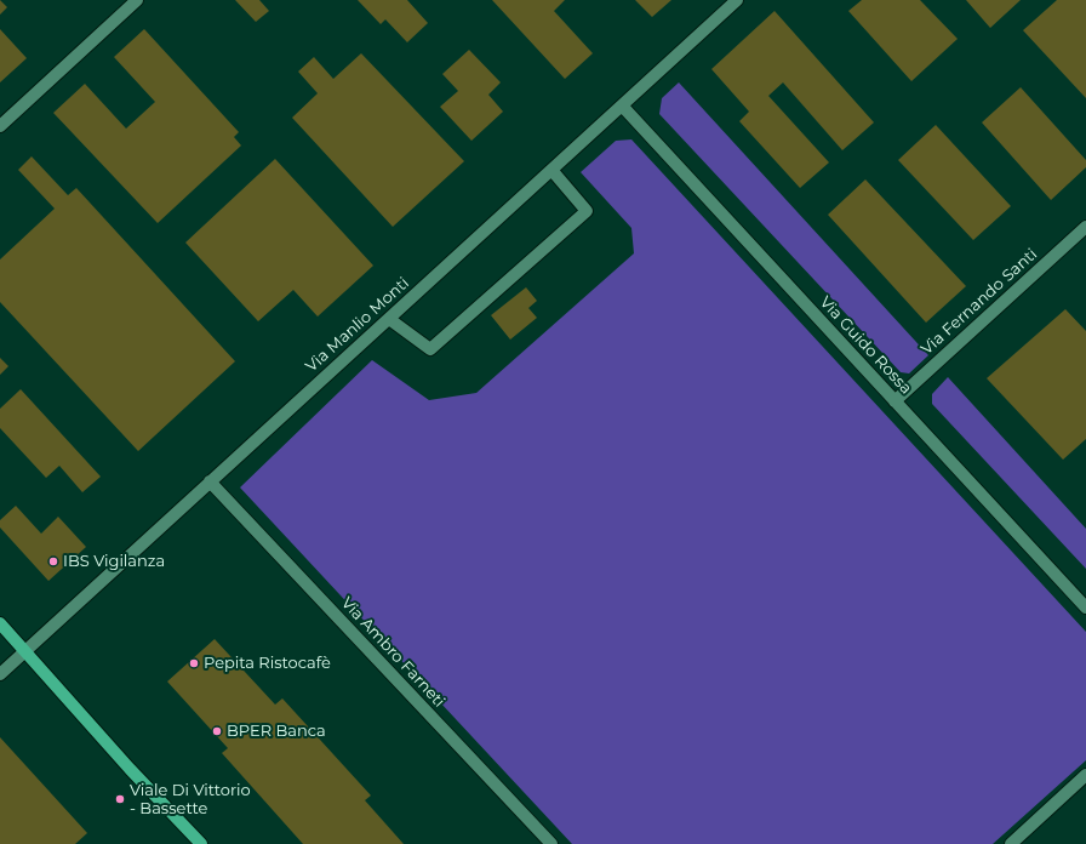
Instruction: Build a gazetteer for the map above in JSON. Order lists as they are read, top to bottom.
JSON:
{
  "streets": {
    "street": [
      "Via Fernando Santi",
      "Via Manlio Monti",
      "Via Guido Rossa",
      "Via Ambro Farneti"
    ]
  },
  "crossings": [
    ["Via Fernando Santi", "Via Guido Rossa"],
    ["Via Manlio Monti", "Via Guido Rossa"],
    ["Via Manlio Monti", "Via Ambro Farneti"]
  ],
  "places": [
    "IBS Vigilanza",
    "Pepita Ristocafè",
    "BPER Banca",
    "Viale Di Vittorio - Bassette"
  ]
}
